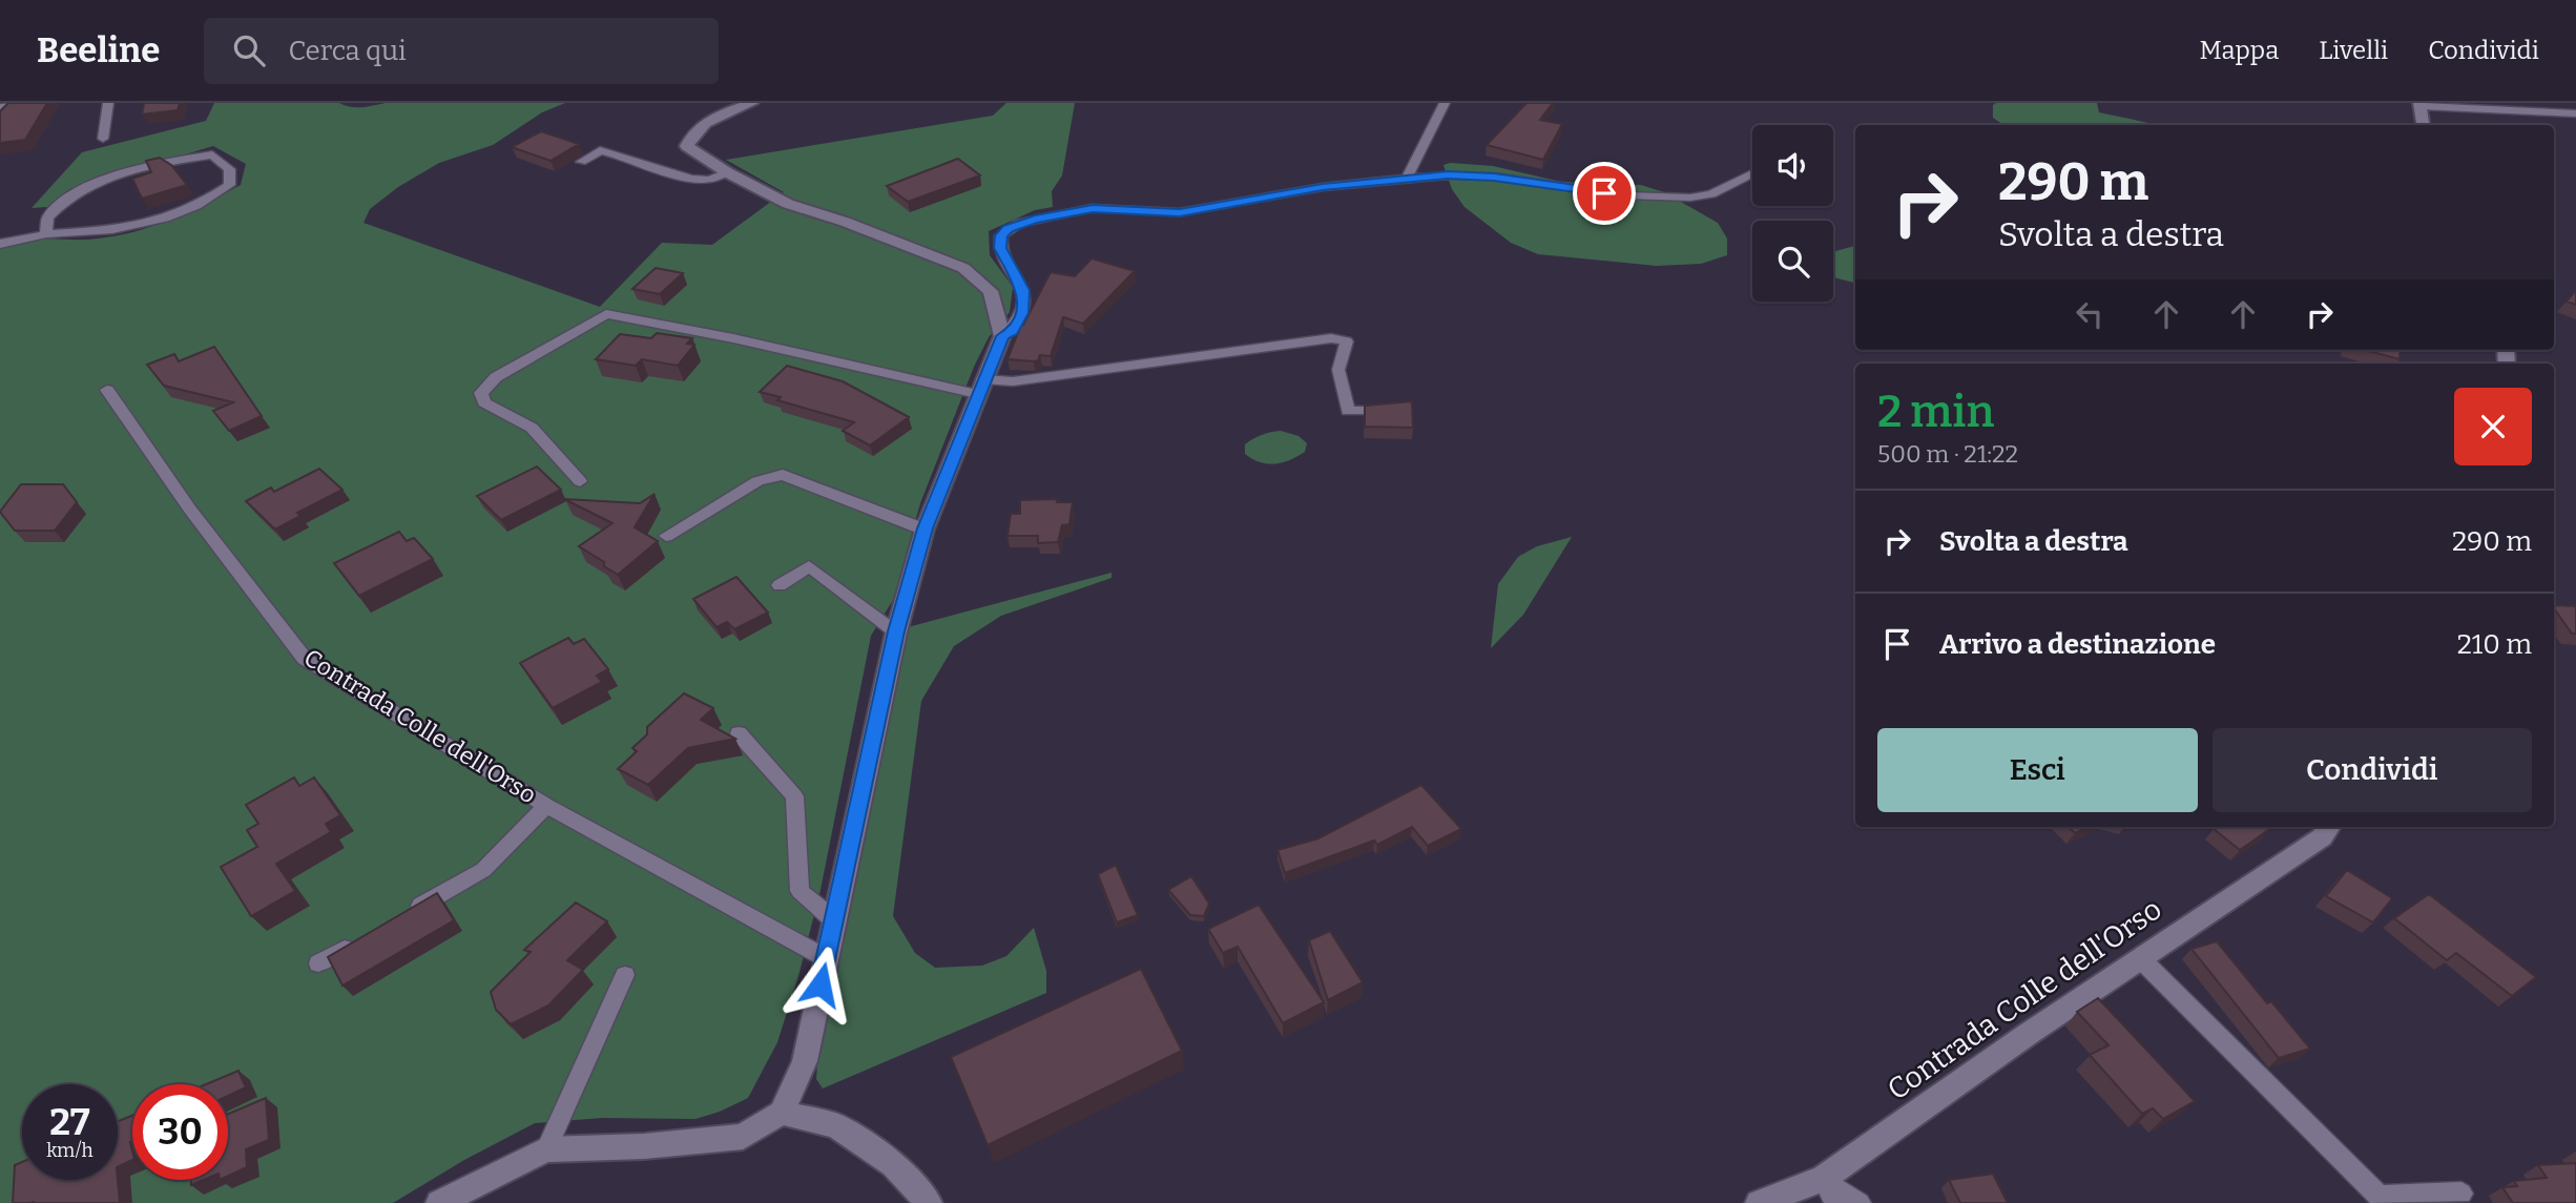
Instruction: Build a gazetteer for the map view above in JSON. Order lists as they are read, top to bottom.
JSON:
{
  "streets": {
    "street": ["Contrada Colle dell'Orso"]
  },
  "page": {
    "header": "Beeline",
    "search": "Cerca qui",
    "nav": ["Mappa", "Livelli", "Condividi"],
    "turn": ["290 m", "Svolta a destra"],
    "heading": ["2 min", "500 m · 21:22"],
    "list": [
      {
        "name": "Svolta a destra",
        "value": "290 m"
      },
      {
        "name": "Arrivo a destinazione",
        "value": "210 m"
      }
    ],
    "buttons": ["Esci", "Condividi"],
    "speed": "27 km/h",
    "limit": "30"
  }
}
